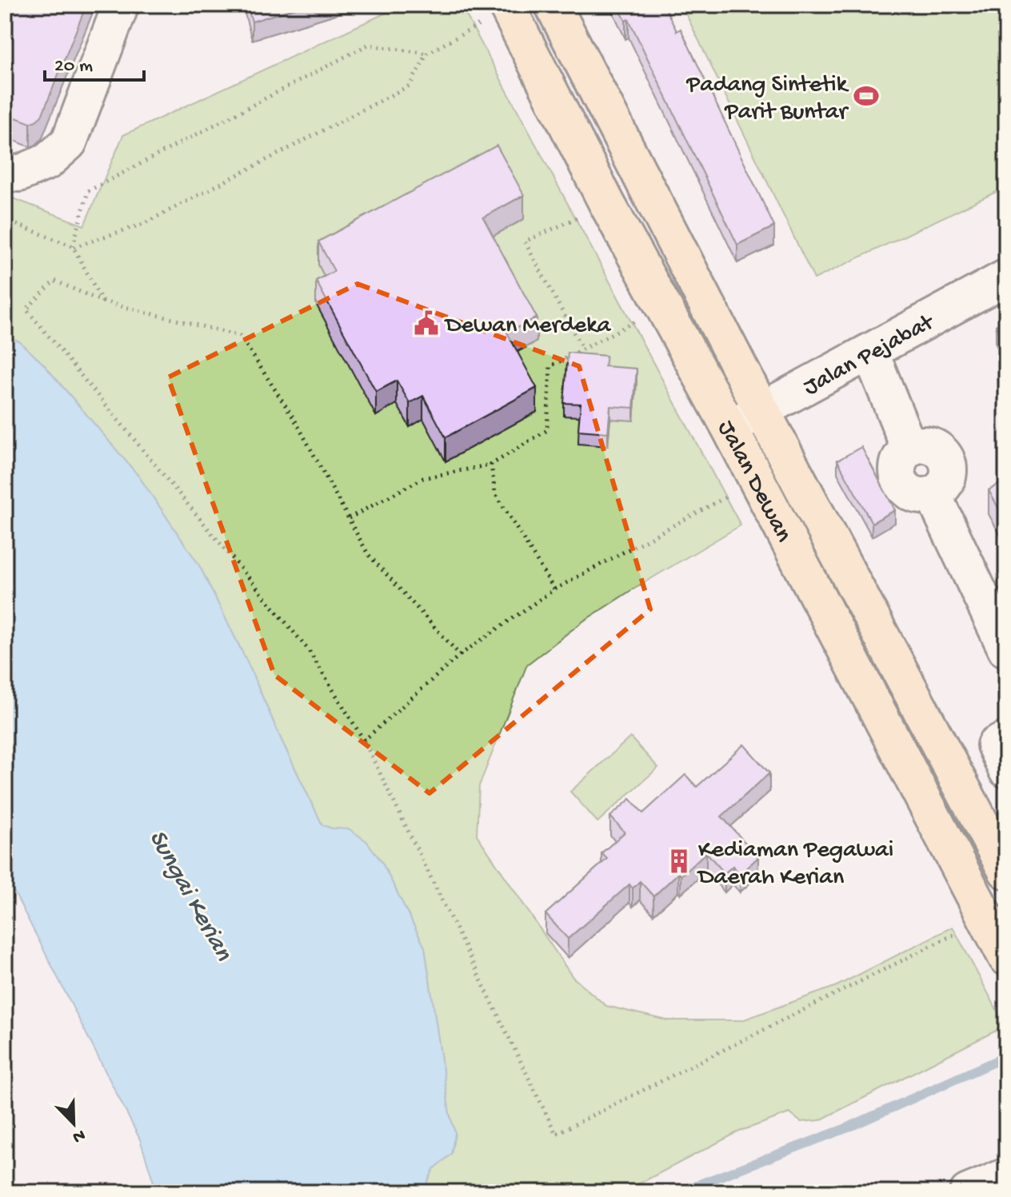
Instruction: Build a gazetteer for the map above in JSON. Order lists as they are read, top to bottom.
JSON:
{
  "streets": {
    "main road": ["Jalan Dewan"],
    "street": ["Jalan Pejabat"]
  },
  "crossings": [
    ["Jalan Pejabat", "Jalan Dewan"]
  ],
  "water": ["Sungai Kerian"],
  "places": {
    "sports": ["Padang Sintetik Parit Buntar"],
    "public building": ["Dewan Merdeka"],
    "building": ["Kediaman Pegawai Daerah Kerian"]
  },
  "scale_bar": "20 m",
  "north": "bottom right"
}
